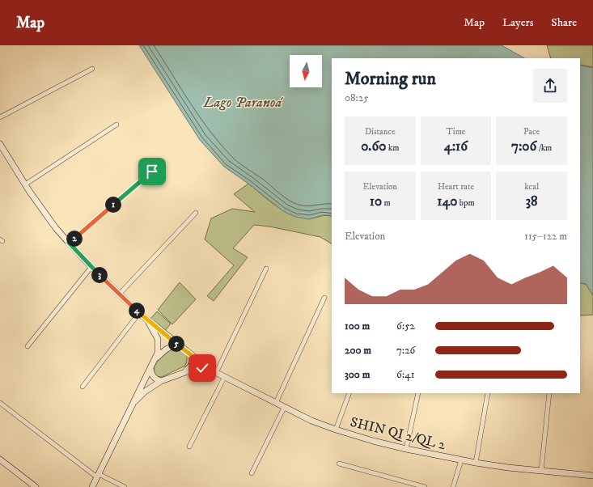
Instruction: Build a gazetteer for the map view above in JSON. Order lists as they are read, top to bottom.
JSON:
{
  "streets": {
    "street": ["SHIN QI 2/QL 2"]
  },
  "water": ["Lago Paranoá"],
  "north": "bottom",
  "page": {
    "header": "Map",
    "nav": ["Map", "Layers", "Share"],
    "heading": ["Morning run", "08:25"],
    "stats": [
      ["Distance", "0.60 km"],
      ["Time", "4:16"],
      ["Pace", "7:06 /km"],
      ["Elevation", "10 m"],
      ["Heart rate", "140 bpm"],
      ["kcal", "38"]
    ],
    "pins": [
      "1",
      "2",
      "3",
      "4",
      "5"
    ],
    "chart": ["Elevation", "115–122 m"],
    "list": [
      {
        "name": "100 m",
        "note": "6:52"
      },
      {
        "name": "200 m",
        "note": "7:26"
      },
      {
        "name": "300 m",
        "note": "6:41"
      }
    ]
  }
}
